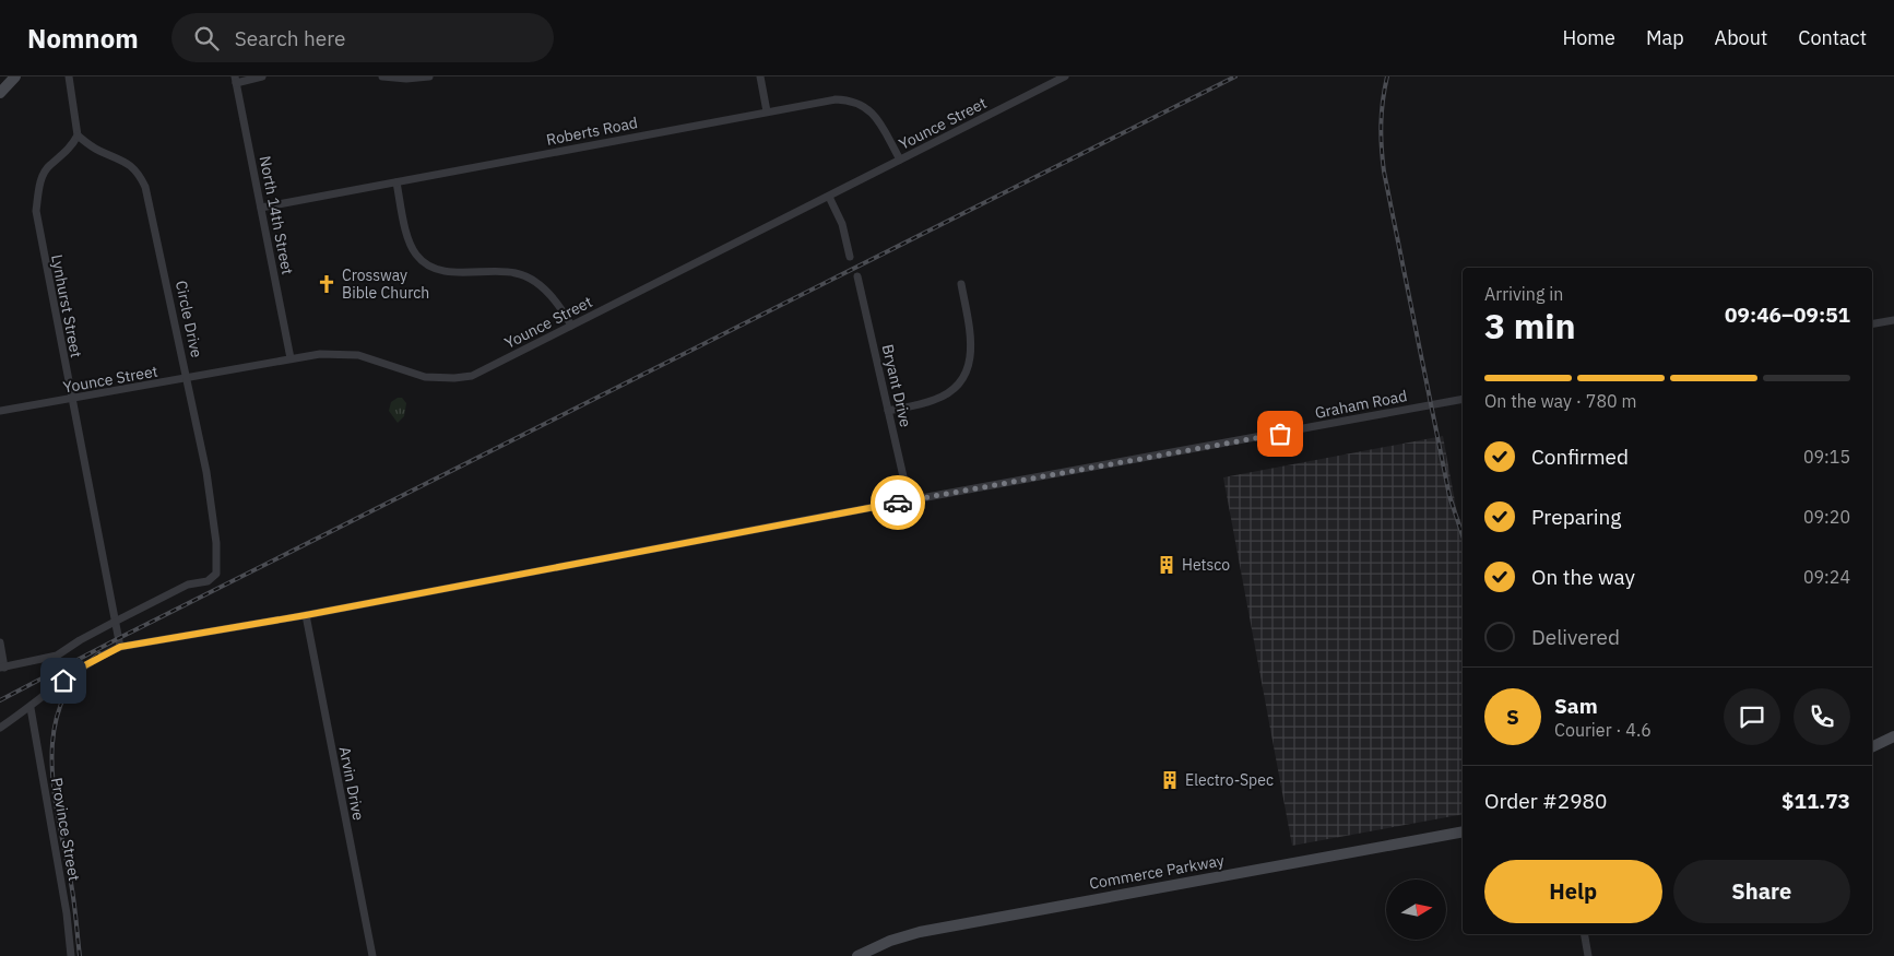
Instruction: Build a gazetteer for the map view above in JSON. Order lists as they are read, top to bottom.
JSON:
{
  "streets": {
    "street": [
      "Younce Street",
      "Roberts Road",
      "North 14th Street",
      "Lynhurst Street",
      "Circle Drive",
      "Bryant Drive",
      "Graham Road",
      "Arvin Drive",
      "Province Street",
      "Commerce Parkway"
    ]
  },
  "crossings": [
    ["Younce Street", "Roberts Road"],
    ["Younce Street", "North 14th Street"],
    ["Younce Street", "Lynhurst Street"],
    ["Younce Street", "Circle Drive"],
    ["Roberts Road", "North 14th Street"],
    ["Lynhurst Street", "Circle Drive"],
    ["Lynhurst Street", "Graham Road"],
    ["Bryant Drive", "Graham Road"],
    ["Graham Road", "Arvin Drive"],
    ["Graham Road", "Province Street"]
  ],
  "places": {
    "church": ["Crossway Bible Church"],
    "building": ["Hetsco", "Electro-Spec"]
  },
  "north": "right",
  "page": {
    "header": "Nomnom",
    "search": "Search here",
    "nav": [
      "Home",
      "Map",
      "About",
      "Contact"
    ],
    "heading": ["3 min", "Arriving in", "09:46–09:51"],
    "panel": [
      "Sam",
      "Courier · 4.6",
      "Order #2980",
      "$11.73"
    ],
    "bar": "On the way · 780 m",
    "list": [
      ["Confirmed", "09:15"],
      ["Preparing", "09:20"],
      ["On the way", "09:24"],
      "Delivered"
    ],
    "round": "S",
    "buttons": ["Help", "Share"]
  }
}
